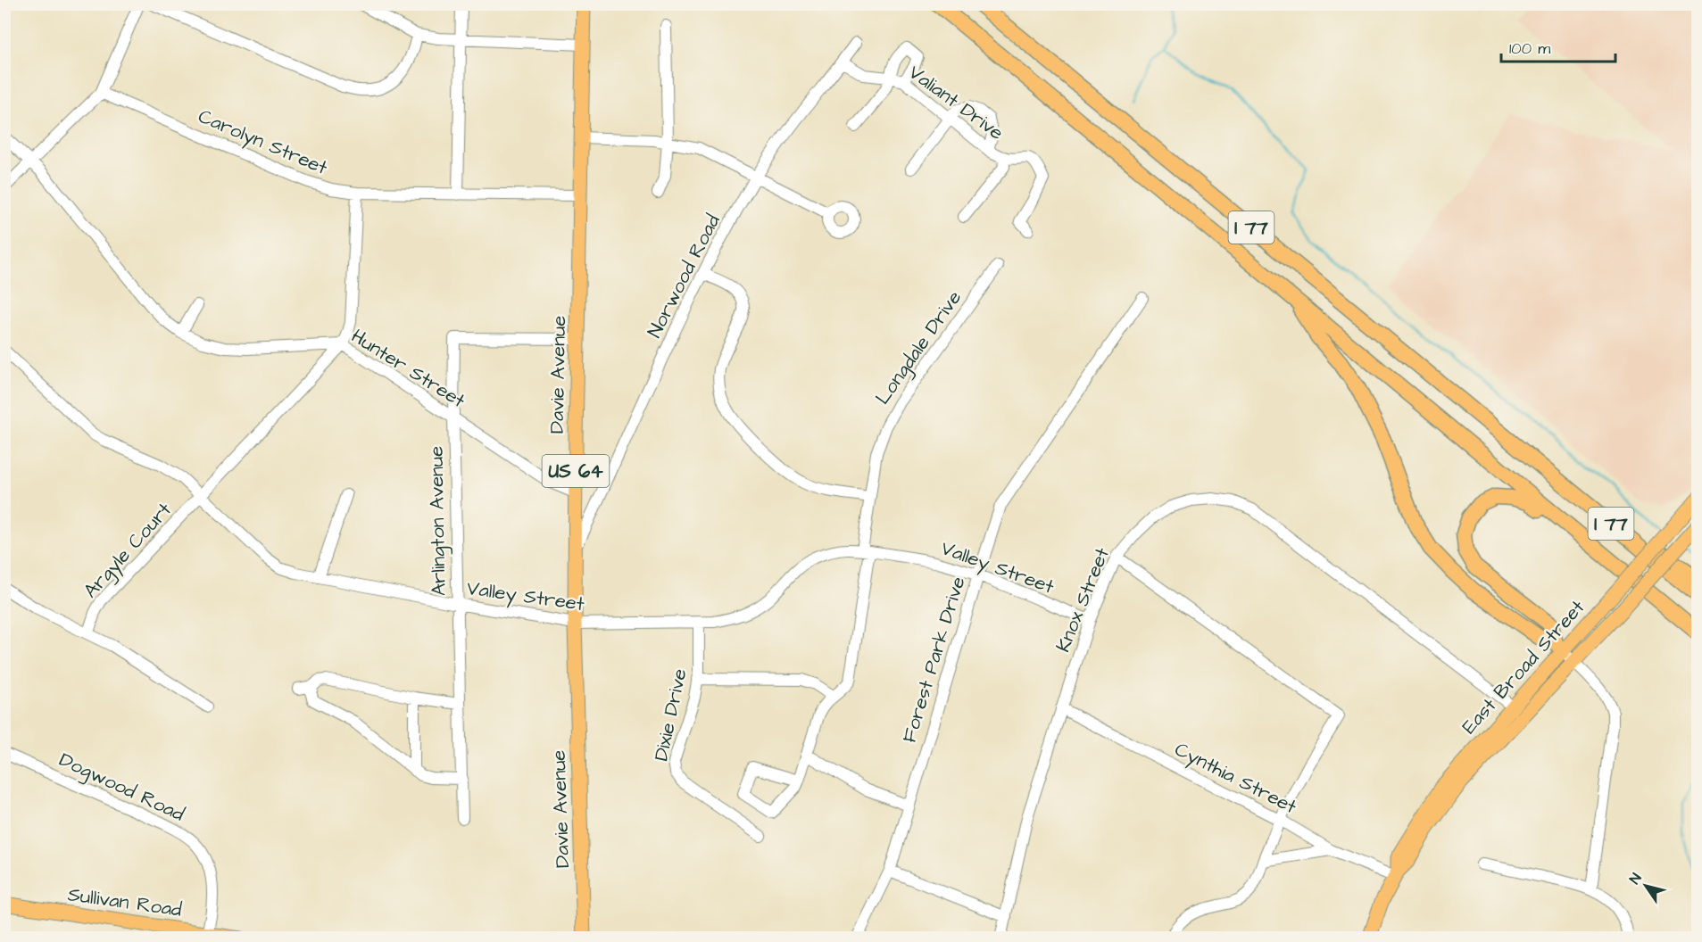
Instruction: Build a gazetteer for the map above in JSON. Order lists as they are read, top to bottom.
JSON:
{
  "streets": {
    "highway": ["I 77"],
    "main road": [
      "Davie Avenue",
      "US 64",
      "East Broad Street",
      "Sullivan Road"
    ],
    "street": [
      "Valiant Drive",
      "Carolyn Street",
      "Norwood Road",
      "Longdale Drive",
      "Hunter Street",
      "Arlington Avenue",
      "Argyle Court",
      "Valley Street",
      "Knox Street",
      "Forest Park Drive",
      "Dixie Drive",
      "Cynthia Street",
      "Dogwood Road"
    ]
  },
  "crossings": [
    ["Valiant Drive", "Norwood Road"],
    ["Carolyn Street", "Davie Avenue"],
    ["Norwood Road", "Davie Avenue"],
    ["Longdale Drive", "Valley Street"],
    ["Hunter Street", "Davie Avenue"],
    ["Hunter Street", "Arlington Avenue"],
    ["Hunter Street", "Argyle Court"],
    ["Davie Avenue", "Arlington Avenue"],
    ["Davie Avenue", "Valley Street"],
    ["Arlington Avenue", "Valley Street"],
    ["Argyle Court", "Valley Street"],
    ["Valley Street", "Knox Street"],
    ["Valley Street", "Forest Park Drive"],
    ["Valley Street", "Dixie Drive"],
    ["Knox Street", "East Broad Street"],
    ["Knox Street", "Cynthia Street"],
    ["East Broad Street", "Cynthia Street"],
    ["Dogwood Road", "Sullivan Road"]
  ],
  "scale_bar": "100 m",
  "north": "top left"
}
